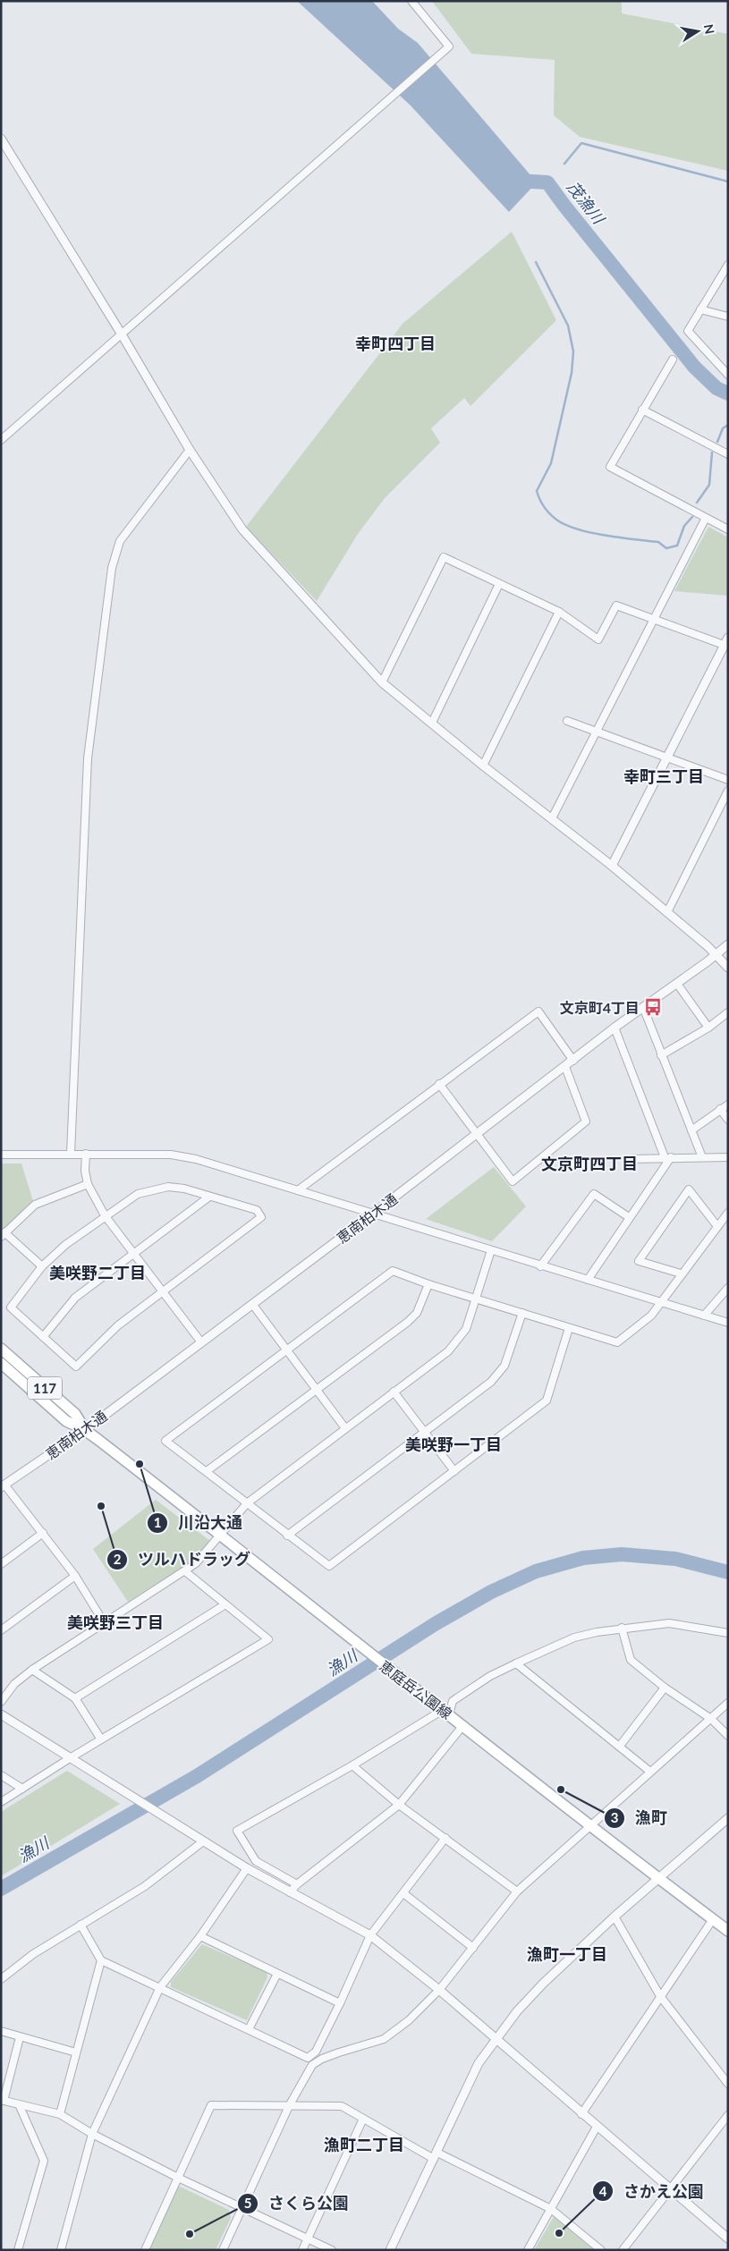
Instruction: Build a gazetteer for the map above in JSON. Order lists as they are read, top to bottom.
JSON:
{
  "streets": {
    "main road": ["117", "恵庭岳公園線"],
    "street": ["恵南柏木通"]
  },
  "crossings": [
    ["恵南柏木通", "恵庭岳公園線"]
  ],
  "districts": [
    "幸町四丁目",
    "幸町三丁目",
    "文京町四丁目",
    "美咲野二丁目",
    "美咲野一丁目",
    "美咲野三丁目",
    "漁町一丁目",
    "漁町二丁目"
  ],
  "water": ["茂漁川", "漁川"],
  "places": {
    "bus stop": ["文京町4丁目"],
    "other": [
      "川沿大通",
      "ツルハドラッグ",
      "漁町",
      "さかえ公園",
      "さくら公園"
    ]
  },
  "north": "right"
}
